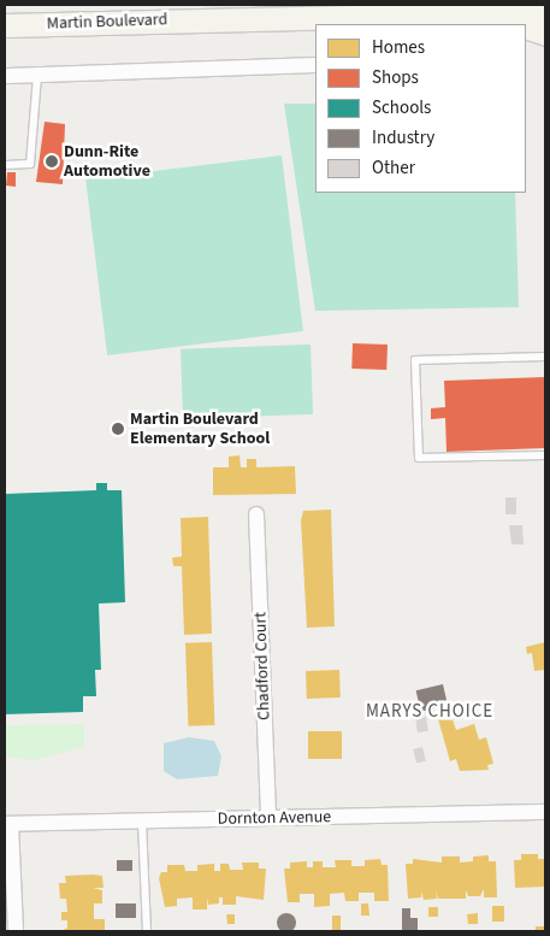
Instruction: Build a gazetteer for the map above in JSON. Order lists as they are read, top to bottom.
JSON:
{
  "streets": {
    "main road": ["Martin Boulevard"],
    "street": ["Chadford Court", "Dornton Avenue"]
  },
  "crossings": [
    ["Chadford Court", "Dornton Avenue"]
  ],
  "districts": ["MARYS CHOICE"],
  "places": ["Dunn-Rite Automotive", "Martin Boulevard Elementary School"],
  "legend": [
    "Homes",
    "Shops",
    "Schools",
    "Industry",
    "Other"
  ]
}
